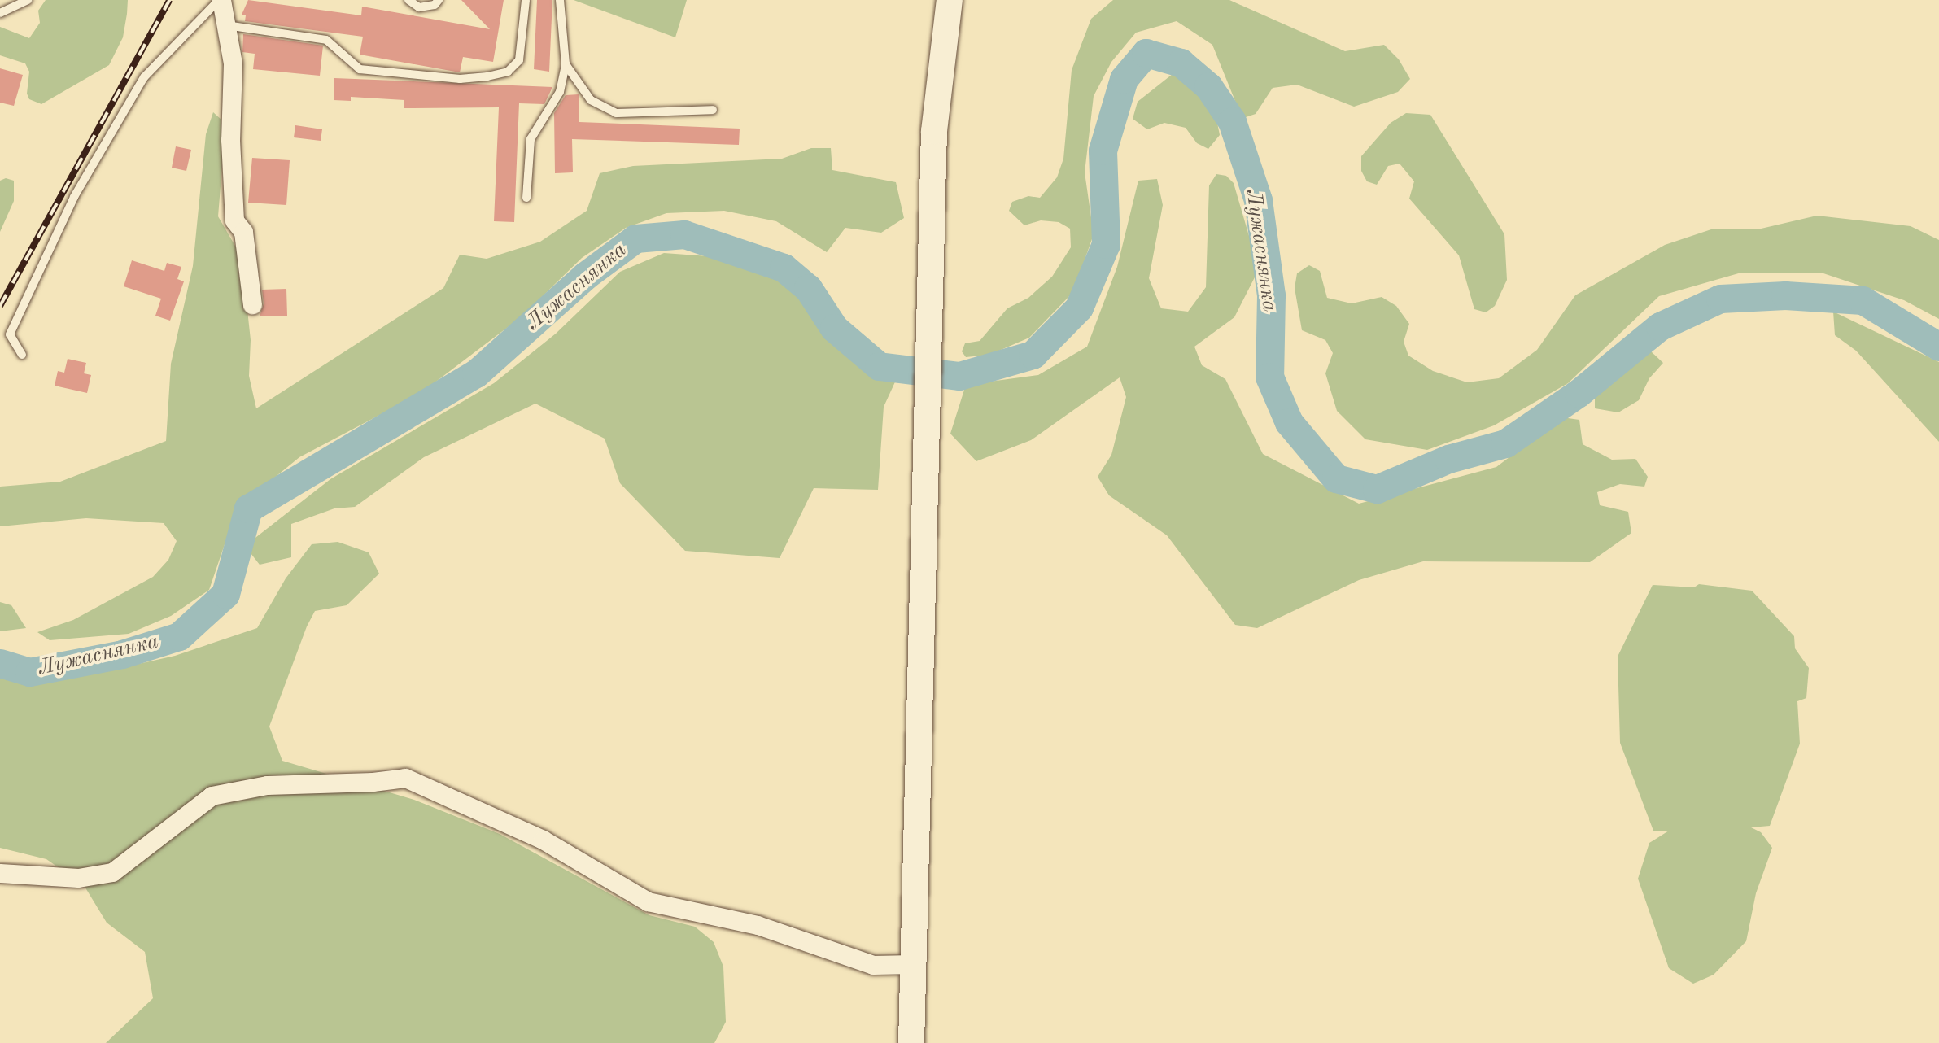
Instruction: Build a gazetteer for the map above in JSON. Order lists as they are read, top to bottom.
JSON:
{
  "water": ["Лужаснянка"]
}
